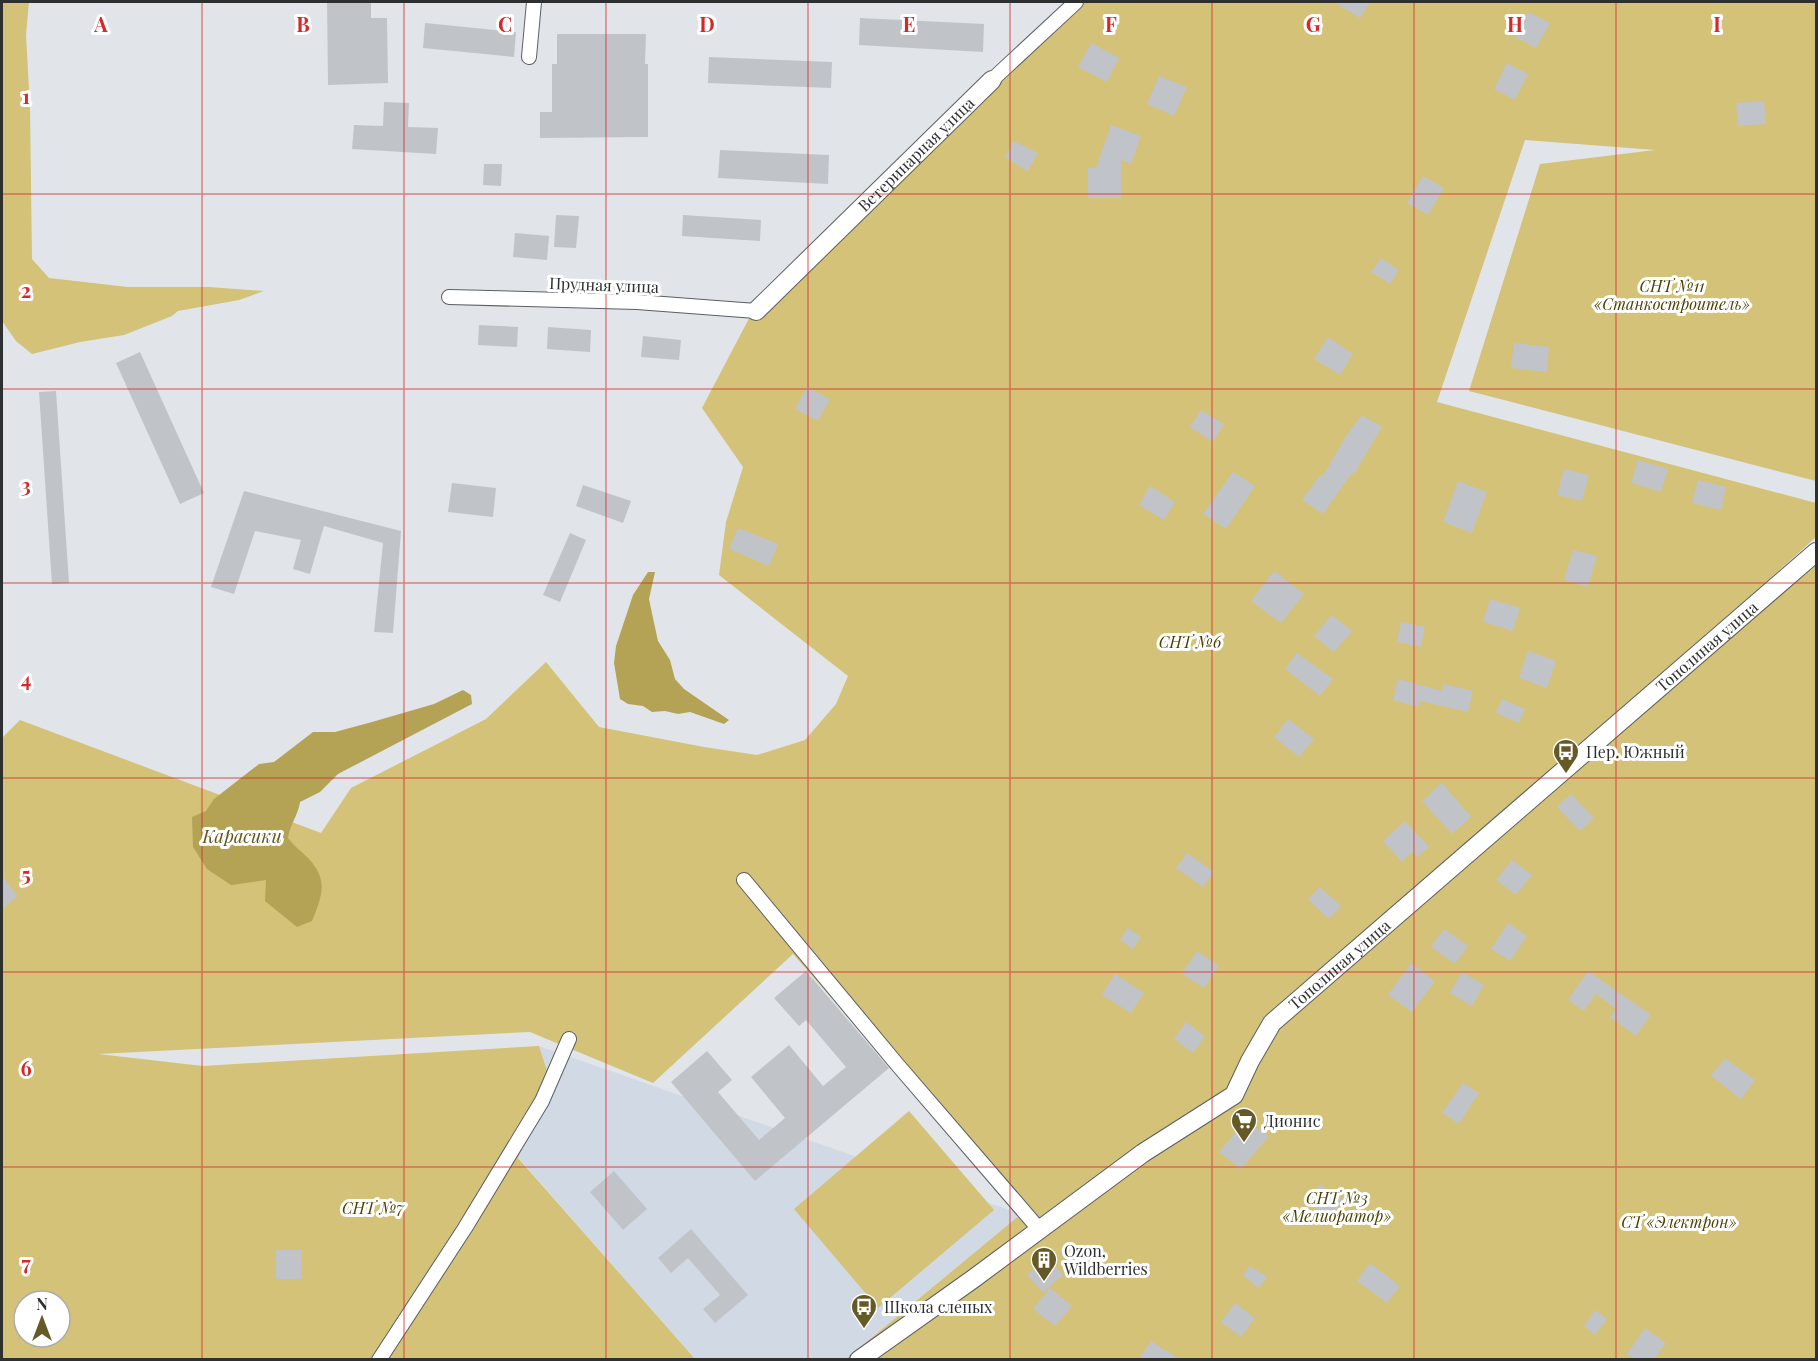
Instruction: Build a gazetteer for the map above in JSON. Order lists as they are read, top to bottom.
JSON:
{
  "streets": {
    "street": ["Ветеринарная улица", "Прудная улица", "Тополиная улица"]
  },
  "crossings": [
    ["Ветеринарная улица", "Прудная улица"]
  ],
  "water": ["Карасики"],
  "parks": [
    "СНТ №11 «Станкостроитель»",
    "СНТ №6",
    "СНТ №3 «Мелиоратор»",
    "СНТ №7",
    "СТ «Электрон»"
  ],
  "places": {
    "bus stop": ["Пер. Южный", "Школа слепых"],
    "supermarket": ["Дионис"],
    "building": ["Ozon, Wildberries"]
  },
  "north": "top",
  "grid": {
    "columns": [
      "A",
      "B",
      "C",
      "D",
      "E",
      "F",
      "G",
      "H",
      "I"
    ],
    "rows": [
      "1",
      "2",
      "3",
      "4",
      "5",
      "6",
      "7"
    ]
  }
}
